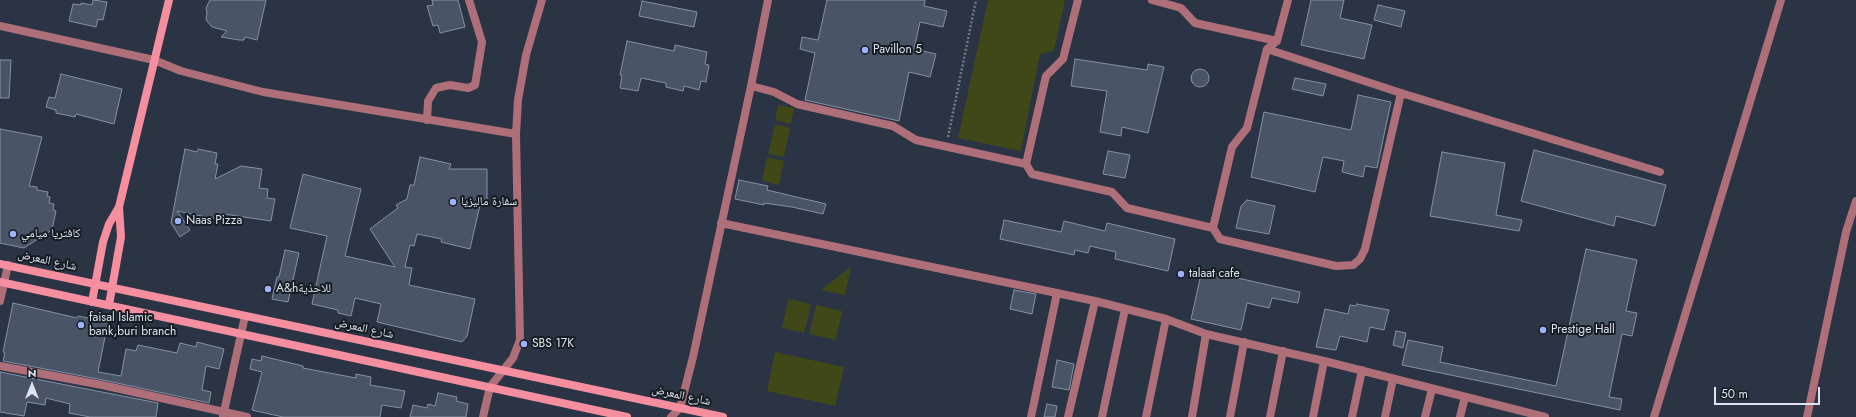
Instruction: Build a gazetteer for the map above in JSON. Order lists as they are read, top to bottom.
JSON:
{
  "streets": {
    "main road": ["شارع المعرض"]
  },
  "places": [
    "Pavillon 5",
    "سفارة ماليزيا",
    "Naas Pizza",
    "كافتريا ميامي",
    "talaat cafe",
    "A&hللاحذية",
    "faisal Islamic bank,buri branch",
    "Prestige Hall",
    "SBS 17K"
  ],
  "scale_bar": "50 m",
  "north": "top"
}
